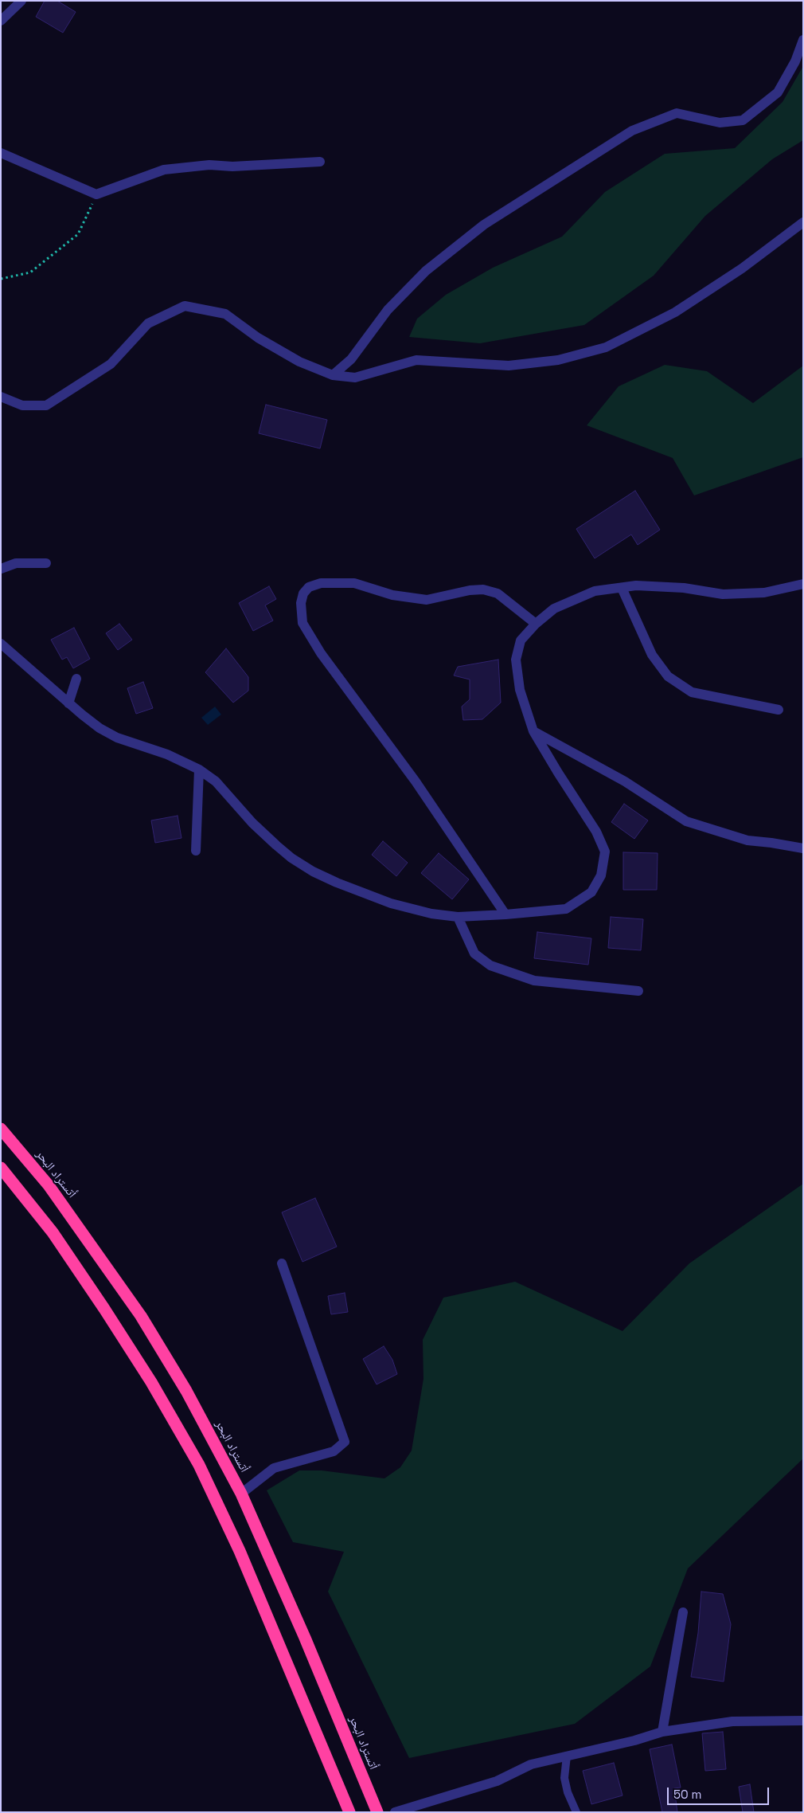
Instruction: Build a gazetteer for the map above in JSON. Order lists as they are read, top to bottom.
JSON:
{
  "streets": {
    "highway": ["أتستراد البحر"]
  },
  "scale_bar": "50 m"
}
